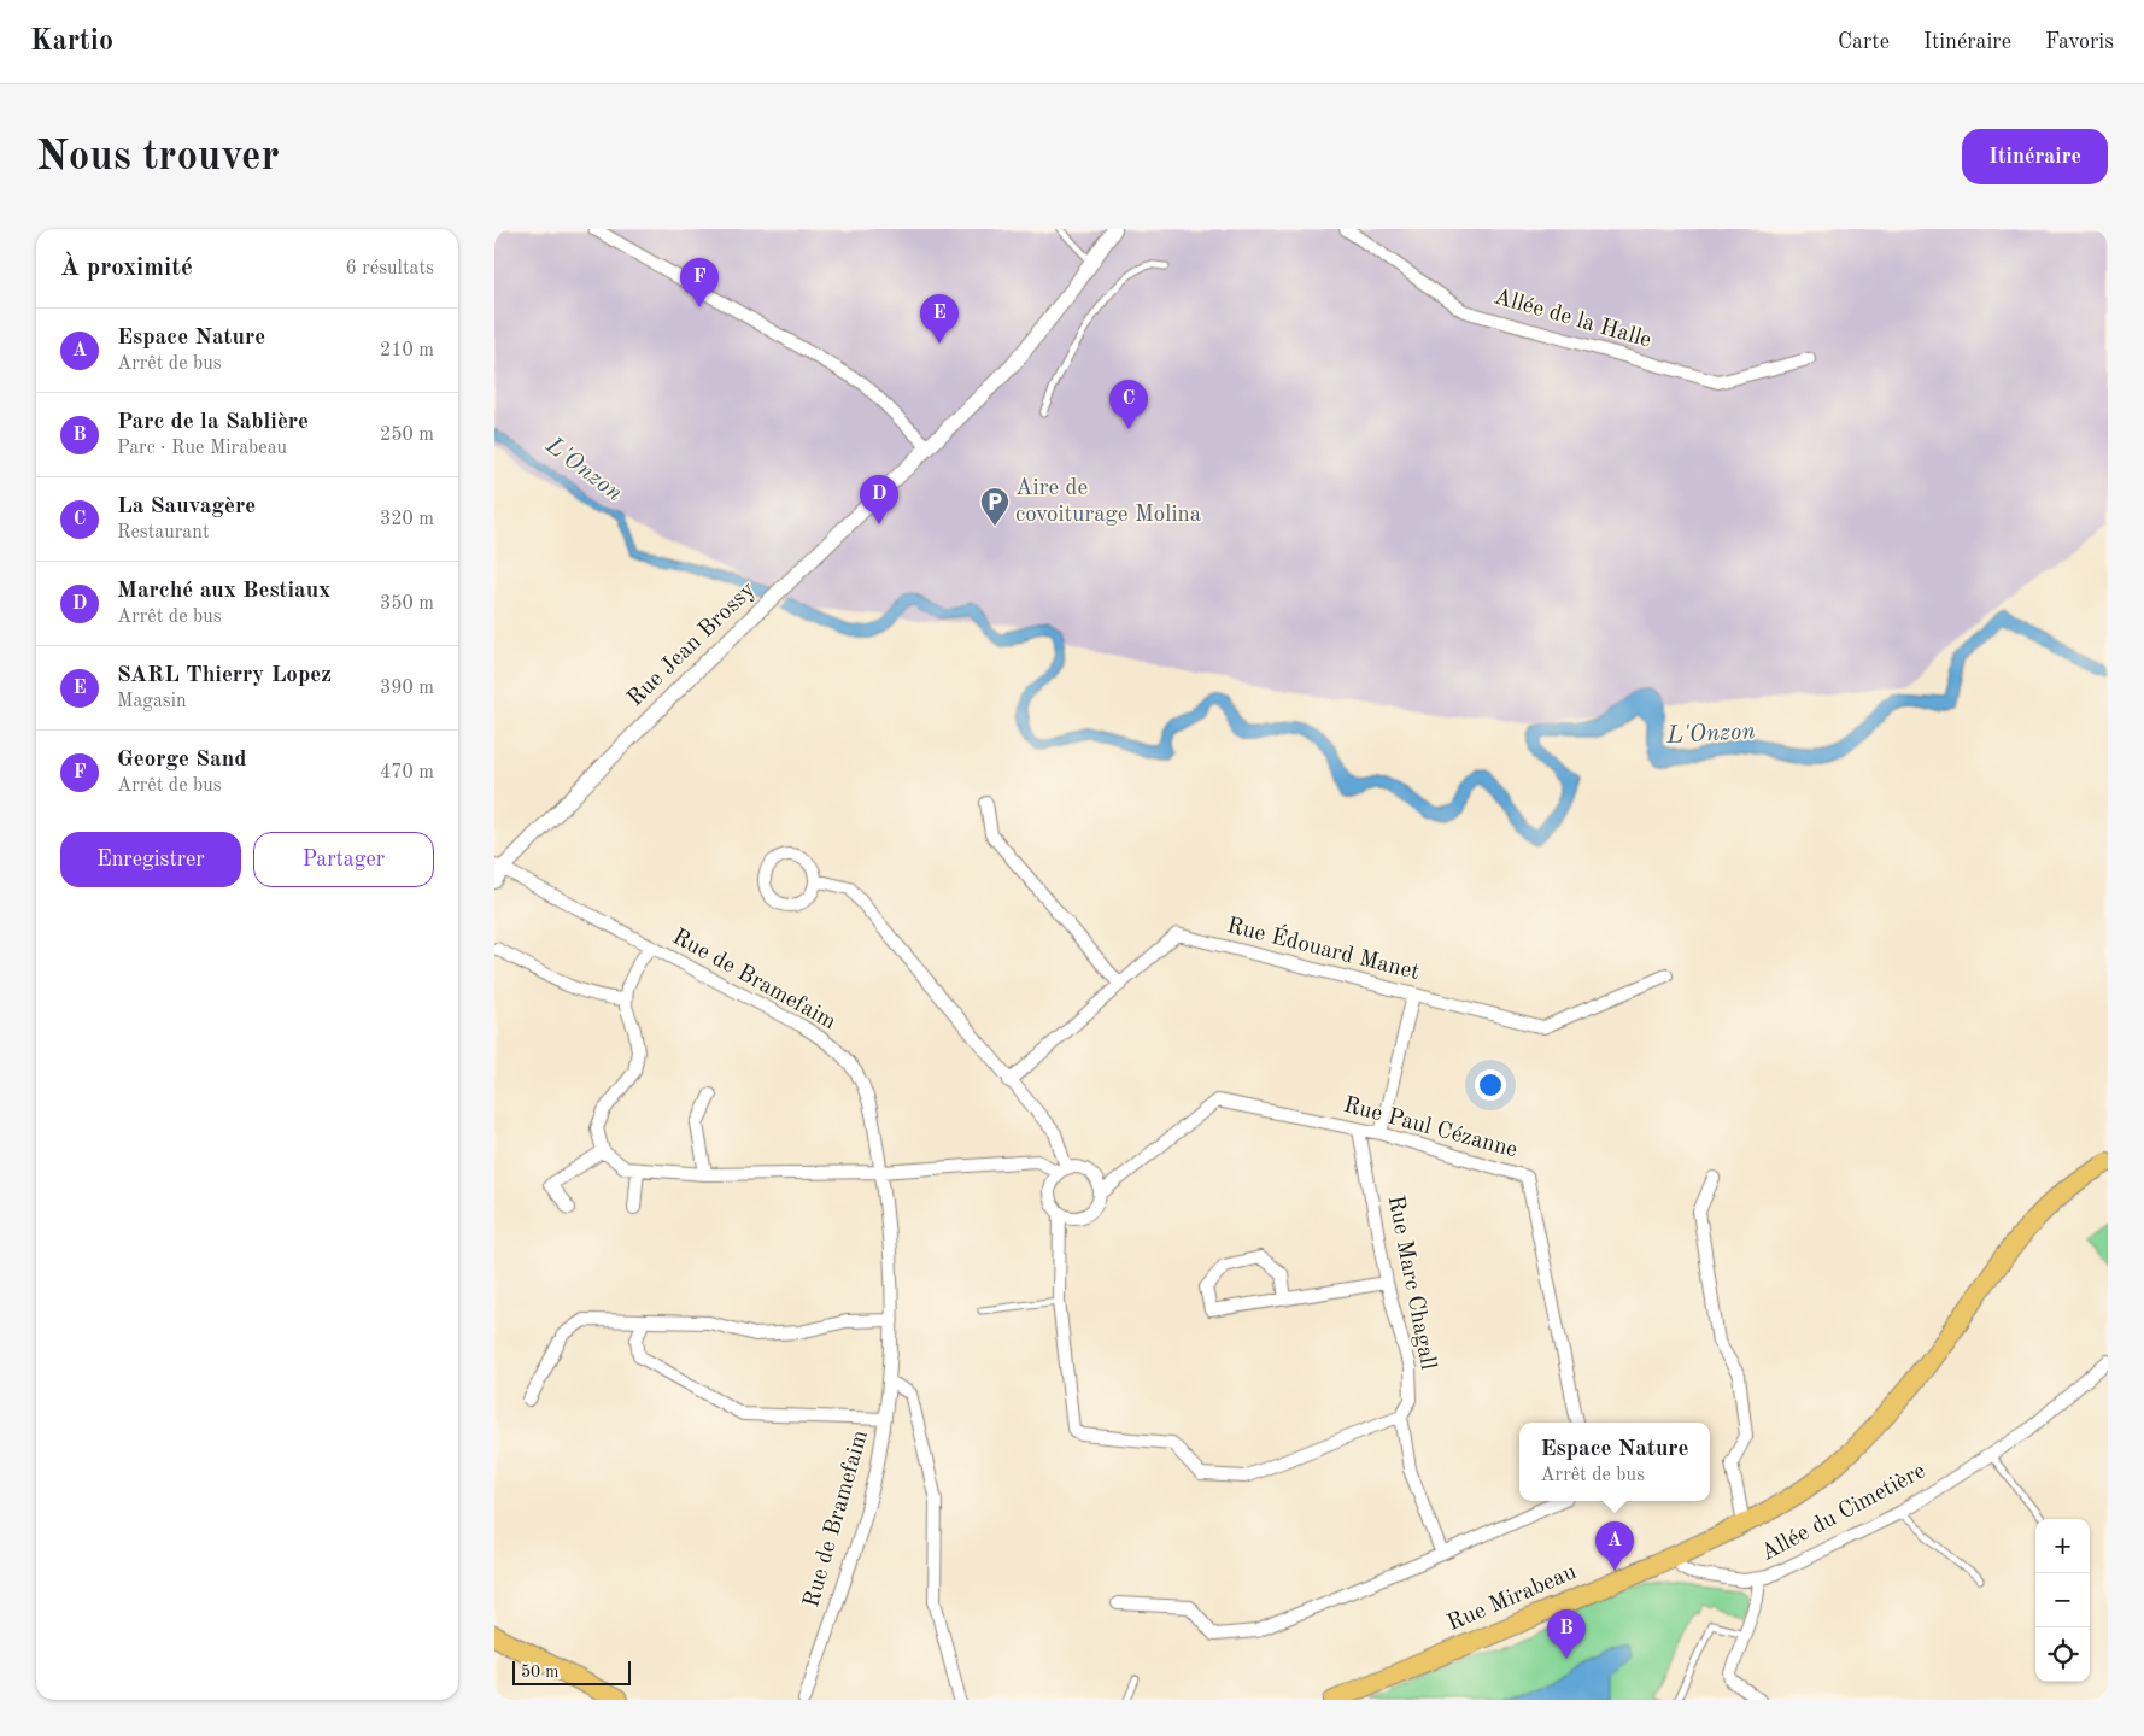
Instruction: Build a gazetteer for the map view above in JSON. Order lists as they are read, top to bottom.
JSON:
{
  "streets": {
    "main road": ["Rue Mirabeau"],
    "street": [
      "Allée de la Halle",
      "Rue Jean Brossy",
      "Rue Édouard Manet",
      "Rue de Bramefaim",
      "Rue Paul Cézanne",
      "Rue Marc Chagall",
      "Allée du Cimetière"
    ]
  },
  "crossings": [
    ["Rue Jean Brossy", "Rue de Bramefaim"],
    ["Rue Paul Cézanne", "Rue Marc Chagall"],
    ["Allée du Cimetière", "Rue Mirabeau"]
  ],
  "water": ["L'Onzon"],
  "places": {
    "parking": ["Aire de covoiturage Molina"]
  },
  "scale_bar": "50 m",
  "page": {
    "header": "Kartio",
    "nav": ["Carte", "Itinéraire", "Favoris"],
    "buttons": [
      "Itinéraire",
      ["Enregistrer", "Partager"]
    ],
    "title": "Nous trouver",
    "heading": ["À proximité", "6 résultats"],
    "pins": [
      "F",
      "E",
      "C",
      "D",
      "A",
      "B"
    ],
    "list": [
      {
        "mark": "A",
        "name": "Espace Nature",
        "note": "Arrêt de bus",
        "value": "210 m"
      },
      {
        "mark": "B",
        "name": "Parc de la Sablière",
        "note": "Parc · Rue Mirabeau",
        "value": "250 m"
      },
      {
        "mark": "C",
        "name": "La Sauvagère",
        "note": "Restaurant",
        "value": "320 m"
      },
      {
        "mark": "D",
        "name": "Marché aux Bestiaux",
        "note": "Arrêt de bus",
        "value": "350 m"
      },
      {
        "mark": "E",
        "name": "SARL Thierry Lopez",
        "note": "Magasin",
        "value": "390 m"
      },
      {
        "mark": "F",
        "name": "George Sand",
        "note": "Arrêt de bus",
        "value": "470 m"
      }
    ],
    "popup": ["Espace Nature", "Arrêt de bus"],
    "map_buttons": ["+", "−"],
    "scale": "50 m"
  }
}
